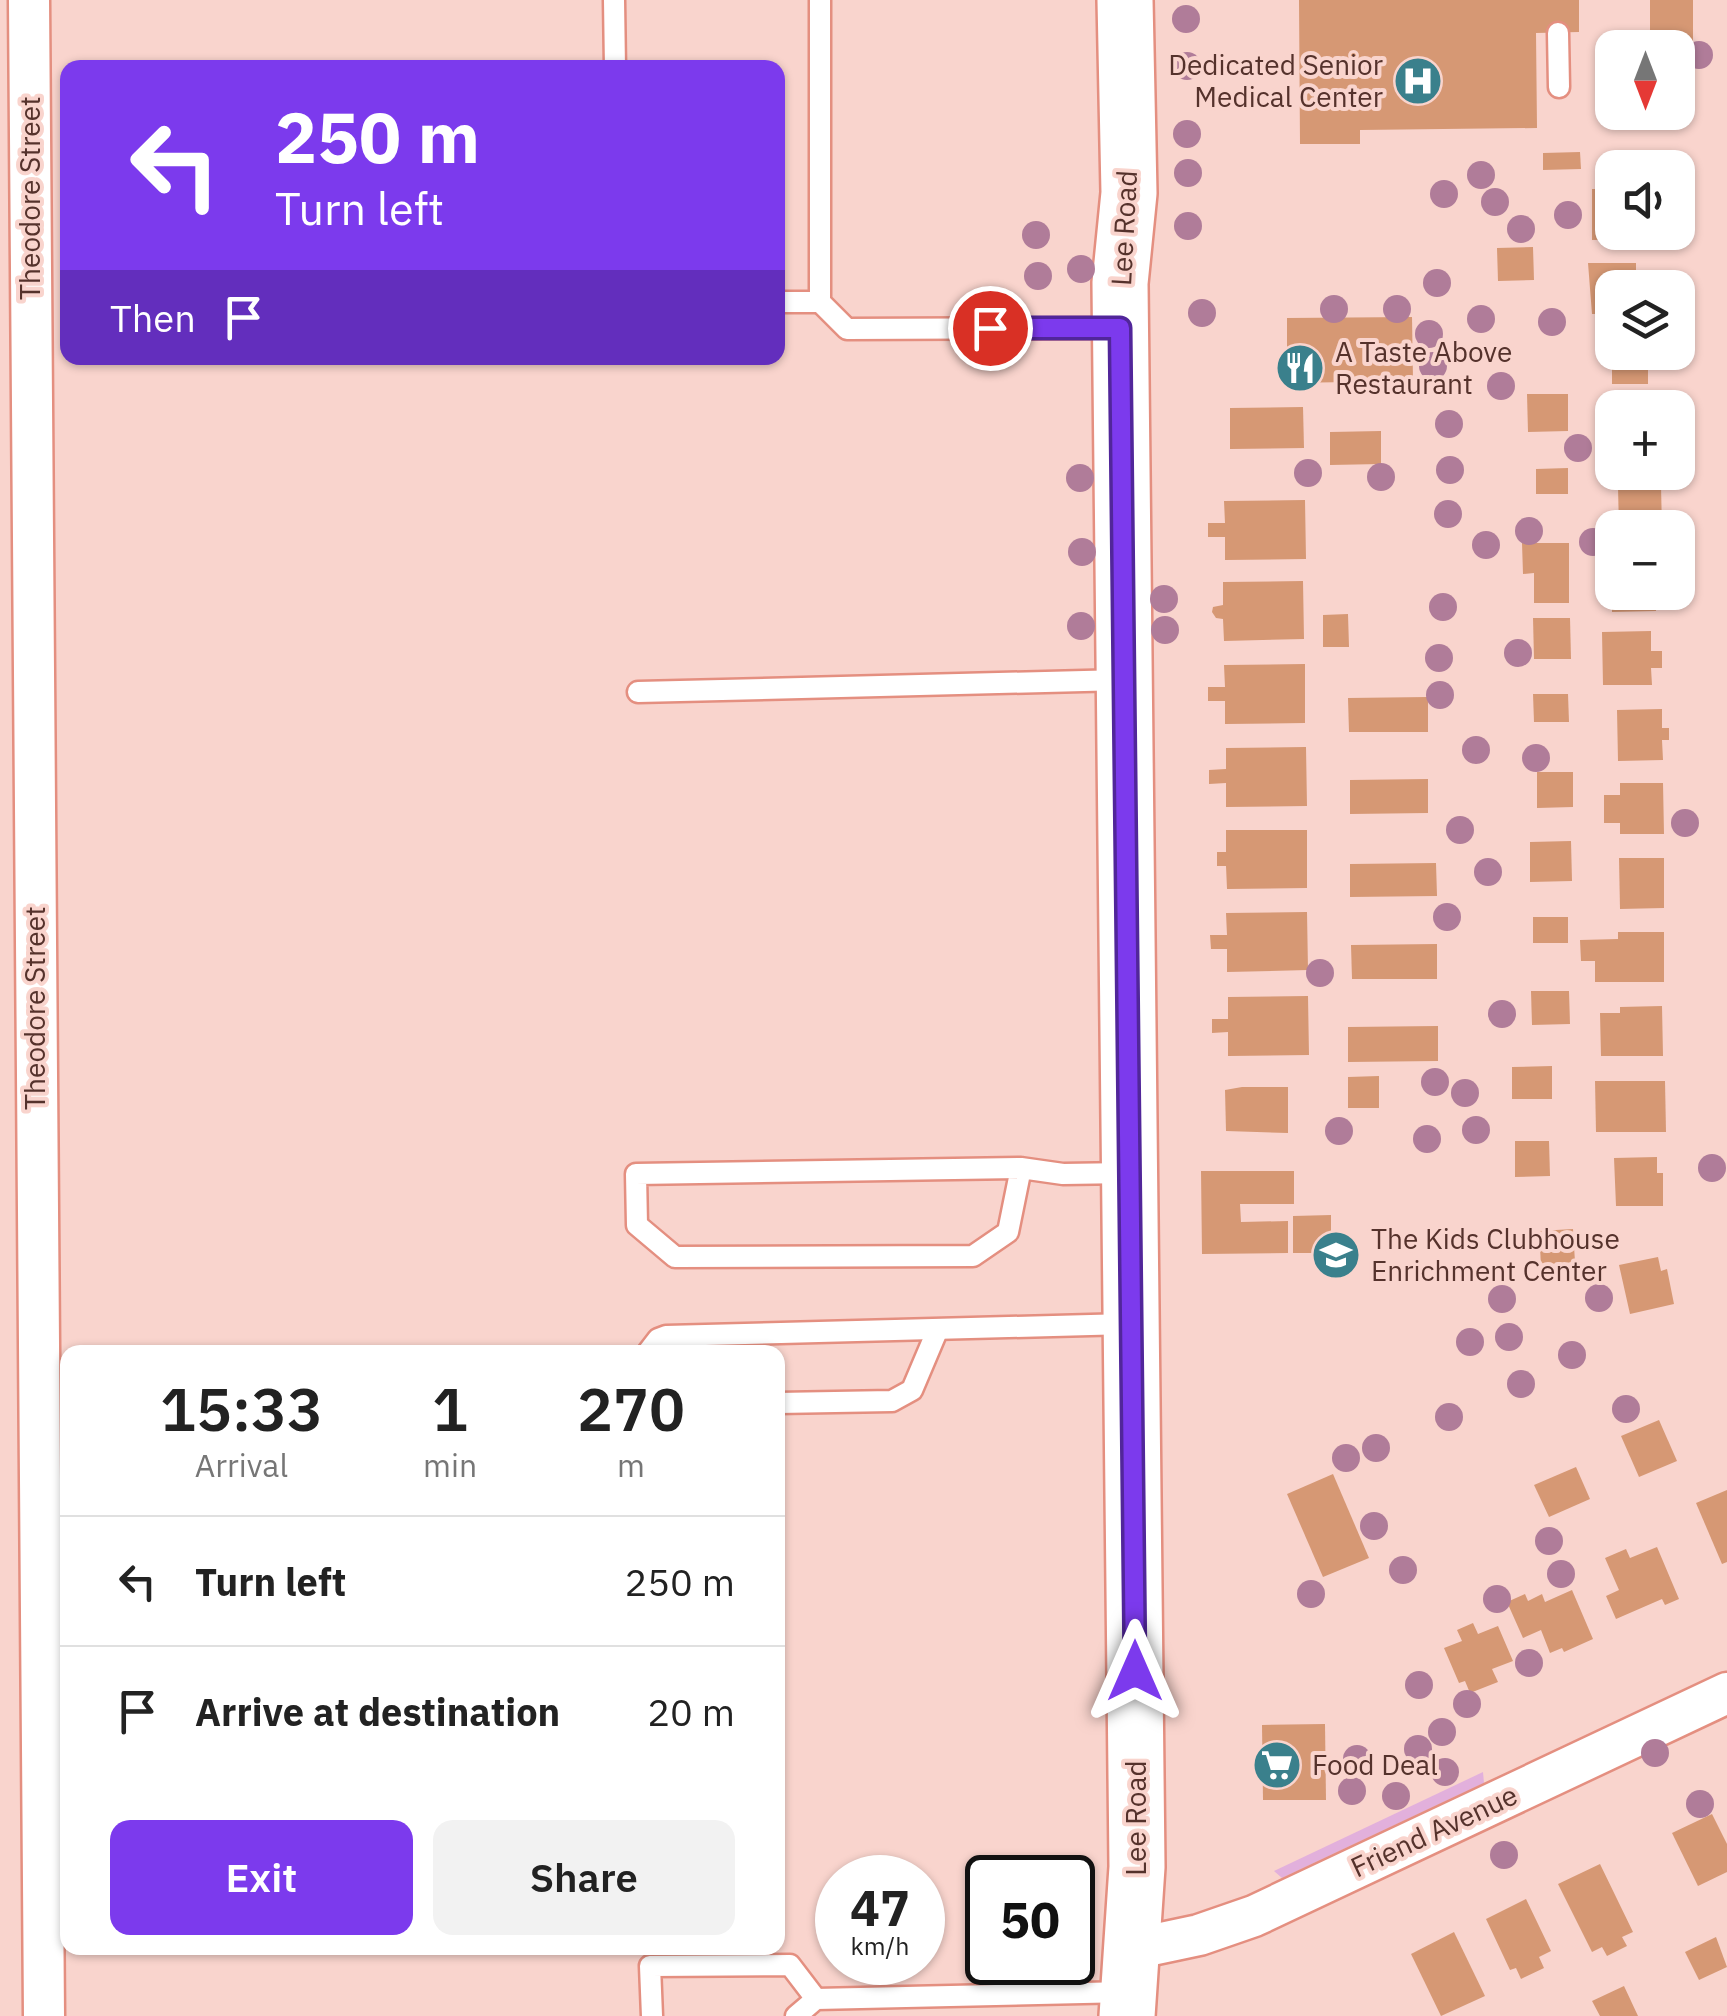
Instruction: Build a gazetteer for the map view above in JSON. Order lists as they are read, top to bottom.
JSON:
{
  "streets": {
    "main road": ["Lee Road"],
    "street": ["Theodore Street", "Friend Avenue"]
  },
  "crossings": [
    ["Lee Road", "Friend Avenue"]
  ],
  "places": {
    "hospital": ["Dedicated Senior Medical Center"],
    "restaurant": ["A Taste Above Restaurant"],
    "school or university": ["The Kids Clubhouse Enrichment Center"],
    "supermarket": ["Food Deal"]
  },
  "north": "bottom",
  "page": {
    "map_buttons": ["+", "−"],
    "turn": ["250 m", "Turn left"],
    "then": "Then",
    "eta": [
      "15:33",
      "Arrival",
      "1",
      "min",
      "270",
      "m"
    ],
    "list": [
      {
        "name": "Turn left",
        "value": "250 m"
      },
      {
        "name": "Arrive at destination",
        "value": "20 m"
      }
    ],
    "buttons": ["Exit", "Share"],
    "speed": "47 km/h",
    "limit": "50"
  }
}
